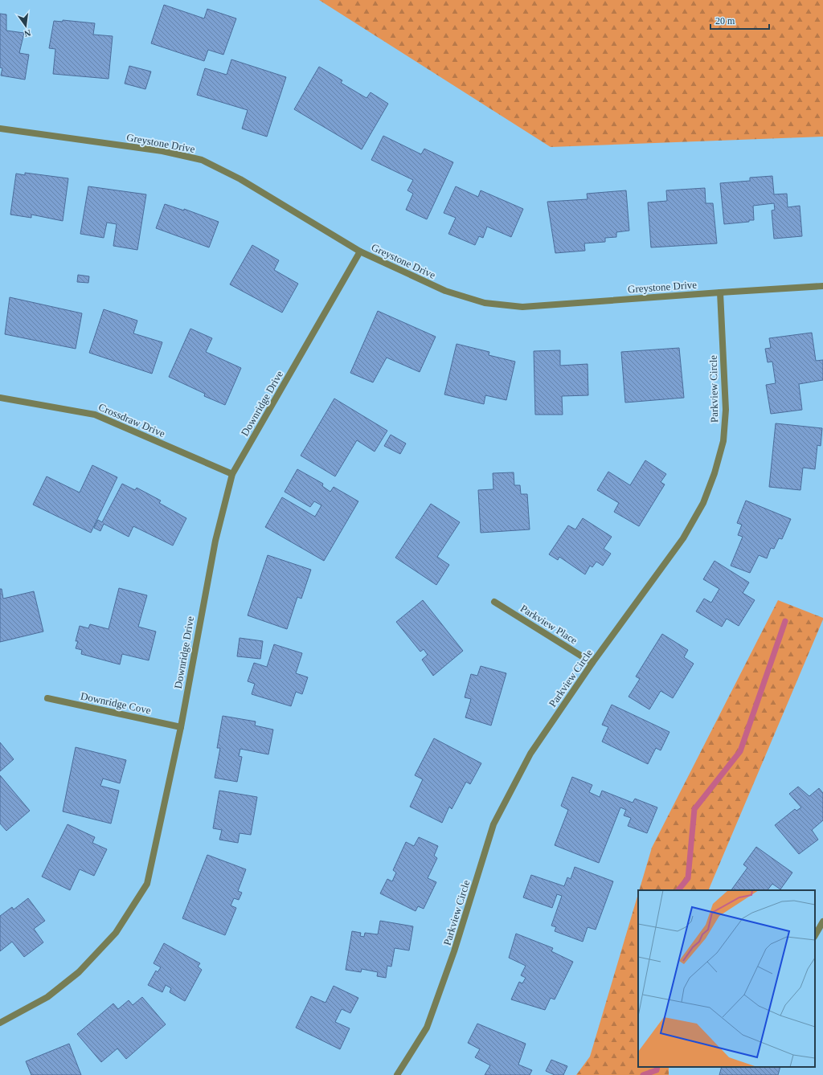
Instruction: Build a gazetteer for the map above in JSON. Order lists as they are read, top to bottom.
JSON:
{
  "streets": {
    "street": [
      "Greystone Drive",
      "Parkview Circle",
      "Downridge Drive",
      "Crossdraw Drive",
      "Parkview Place",
      "Downridge Cove"
    ]
  },
  "crossings": [
    ["Greystone Drive", "Parkview Circle"],
    ["Greystone Drive", "Downridge Drive"],
    ["Parkview Circle", "Parkview Place"],
    ["Downridge Drive", "Crossdraw Drive"],
    ["Downridge Drive", "Downridge Cove"]
  ],
  "scale_bar": "20 m",
  "north": "bottom"
}
